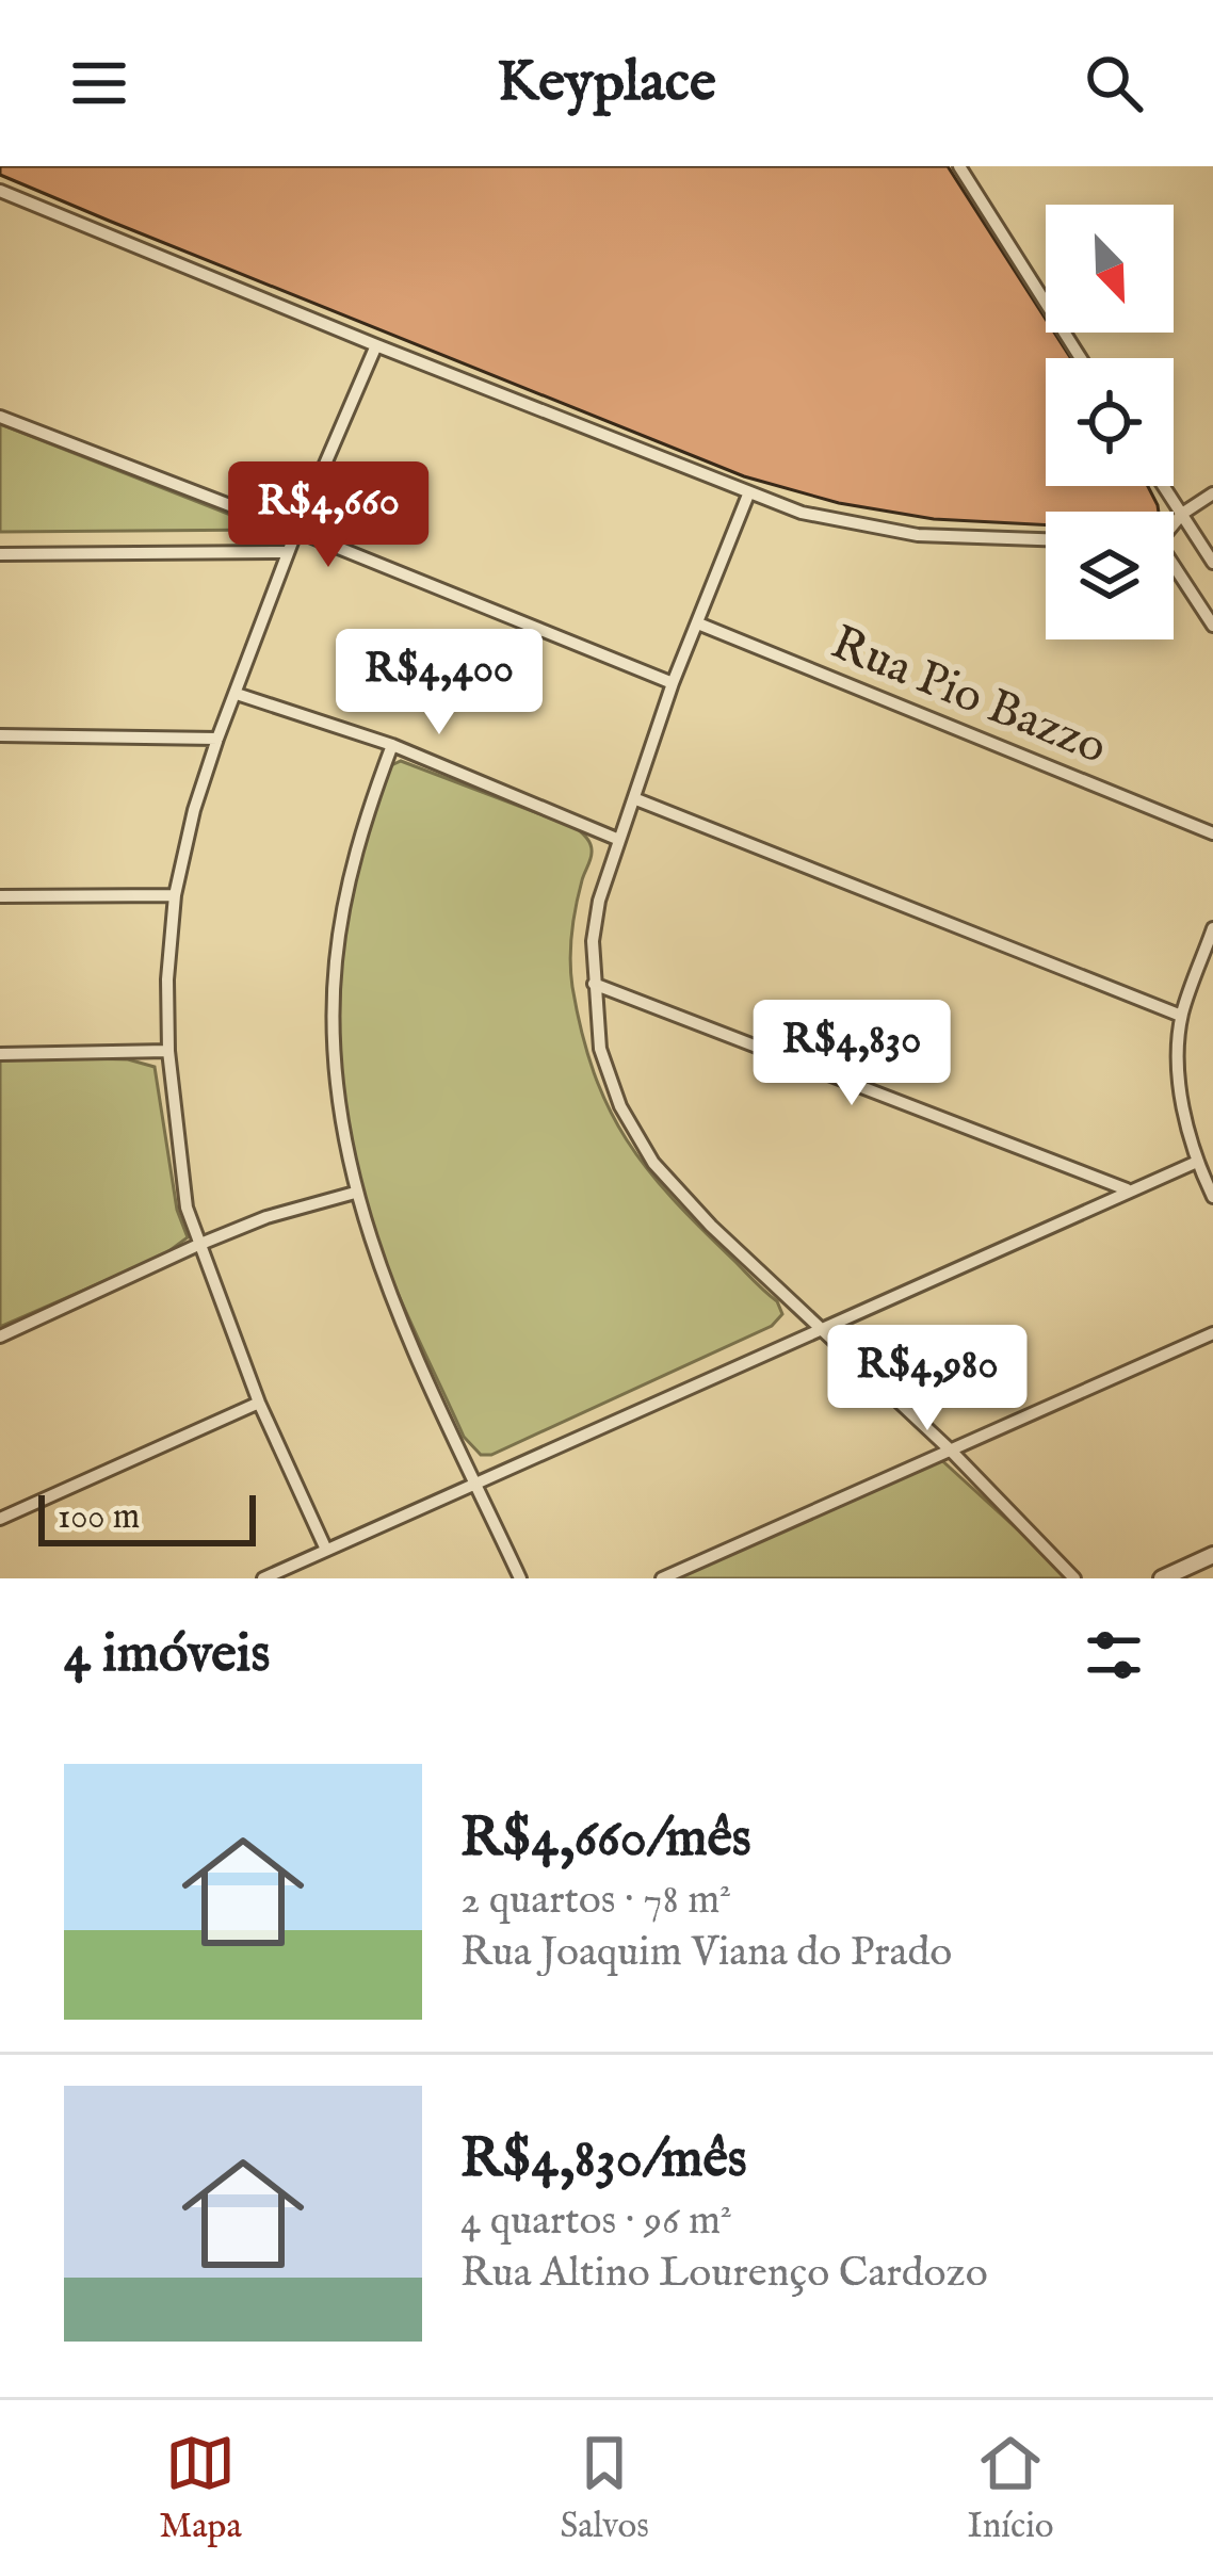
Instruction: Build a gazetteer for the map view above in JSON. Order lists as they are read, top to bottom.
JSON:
{
  "streets": {
    "street": ["Rua Pio Bazzo"]
  },
  "scale_bar": "100 m",
  "north": "bottom right",
  "page": {
    "header": "Keyplace",
    "price": [
      "R$4,660",
      "R$4,400",
      "R$4,830",
      "R$4,980"
    ],
    "scale": "100 m",
    "heading": "4 imóveis",
    "list": [
      {
        "name": "R$4,660/mês",
        "note": "2 quartos · 78 m² · Rua Joaquim Viana do Prado"
      },
      {
        "name": "R$4,830/mês",
        "note": "4 quartos · 96 m² · Rua Altino Lourenço Cardozo"
      }
    ],
    "tabs": ["Mapa", "Salvos", "Início"]
  }
}
